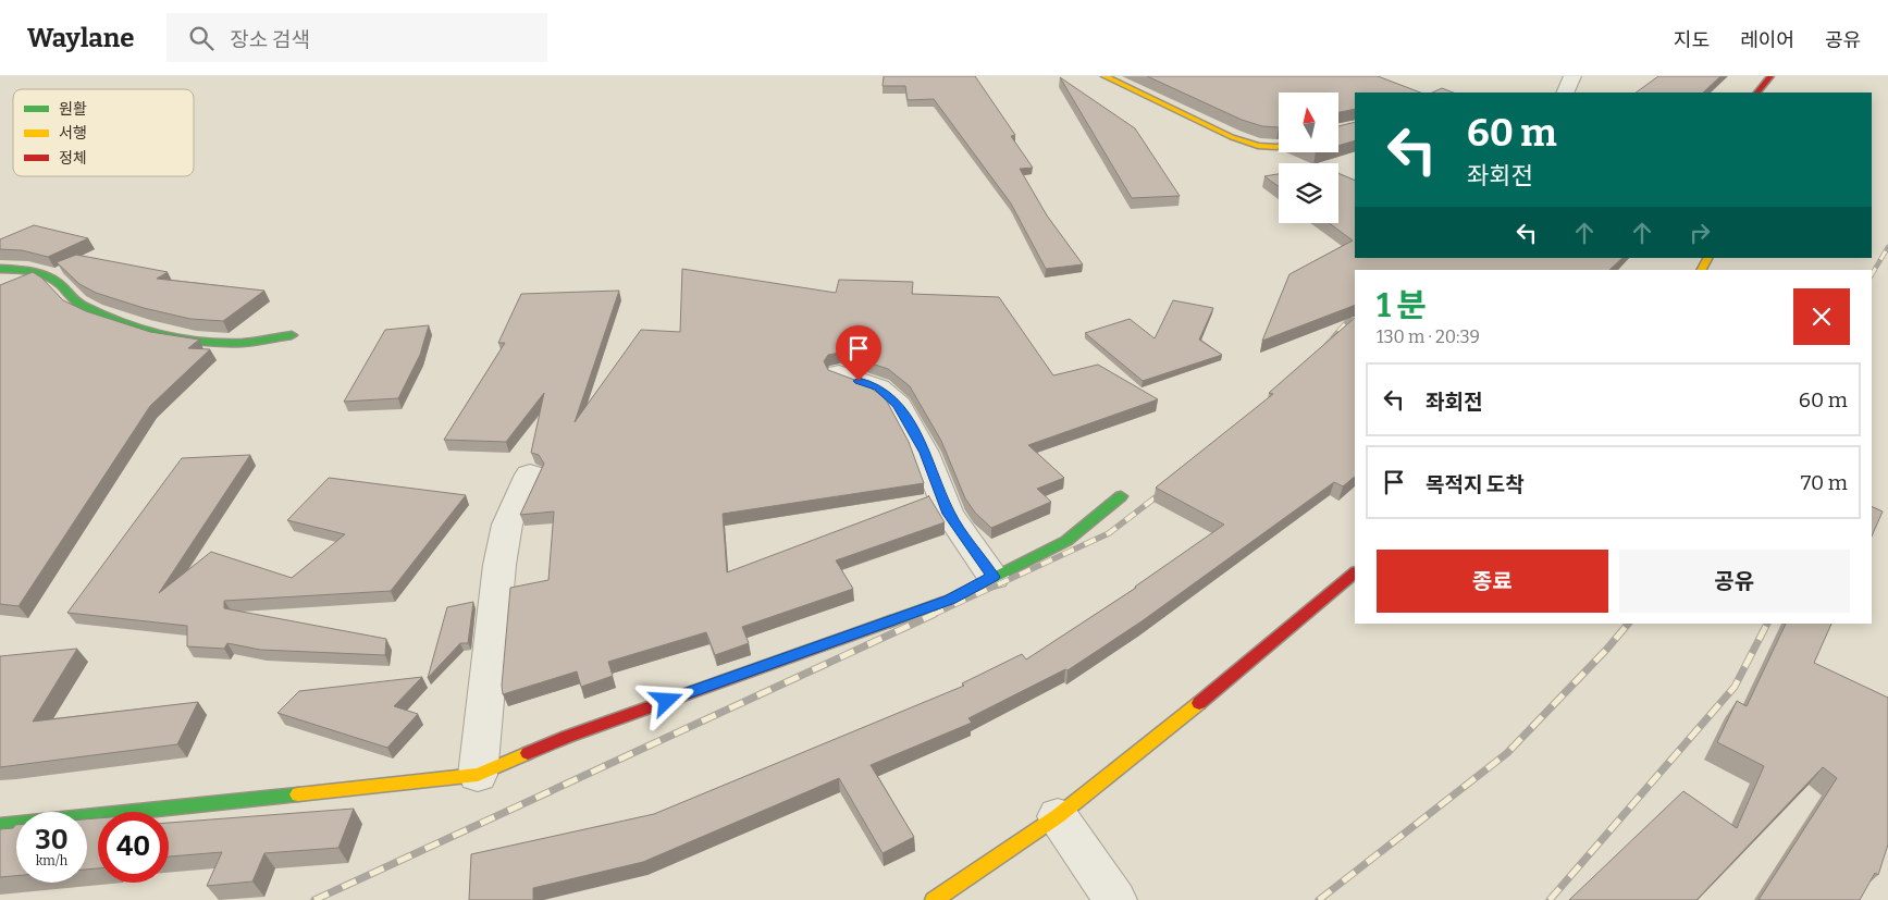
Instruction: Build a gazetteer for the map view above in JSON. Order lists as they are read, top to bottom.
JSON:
{
  "legend": ["원활", "서행", "정체"],
  "north": "top",
  "page": {
    "header": "Waylane",
    "search": "장소 검색",
    "nav": ["지도", "레이어", "공유"],
    "turn": ["60 m", "좌회전"],
    "heading": ["1 분", "130 m · 20:39"],
    "list": [
      {
        "name": "좌회전",
        "value": "60 m"
      },
      {
        "name": "목적지 도착",
        "value": "70 m"
      }
    ],
    "buttons": ["종료", "공유"],
    "speed": "30 km/h",
    "limit": "40"
  }
}
